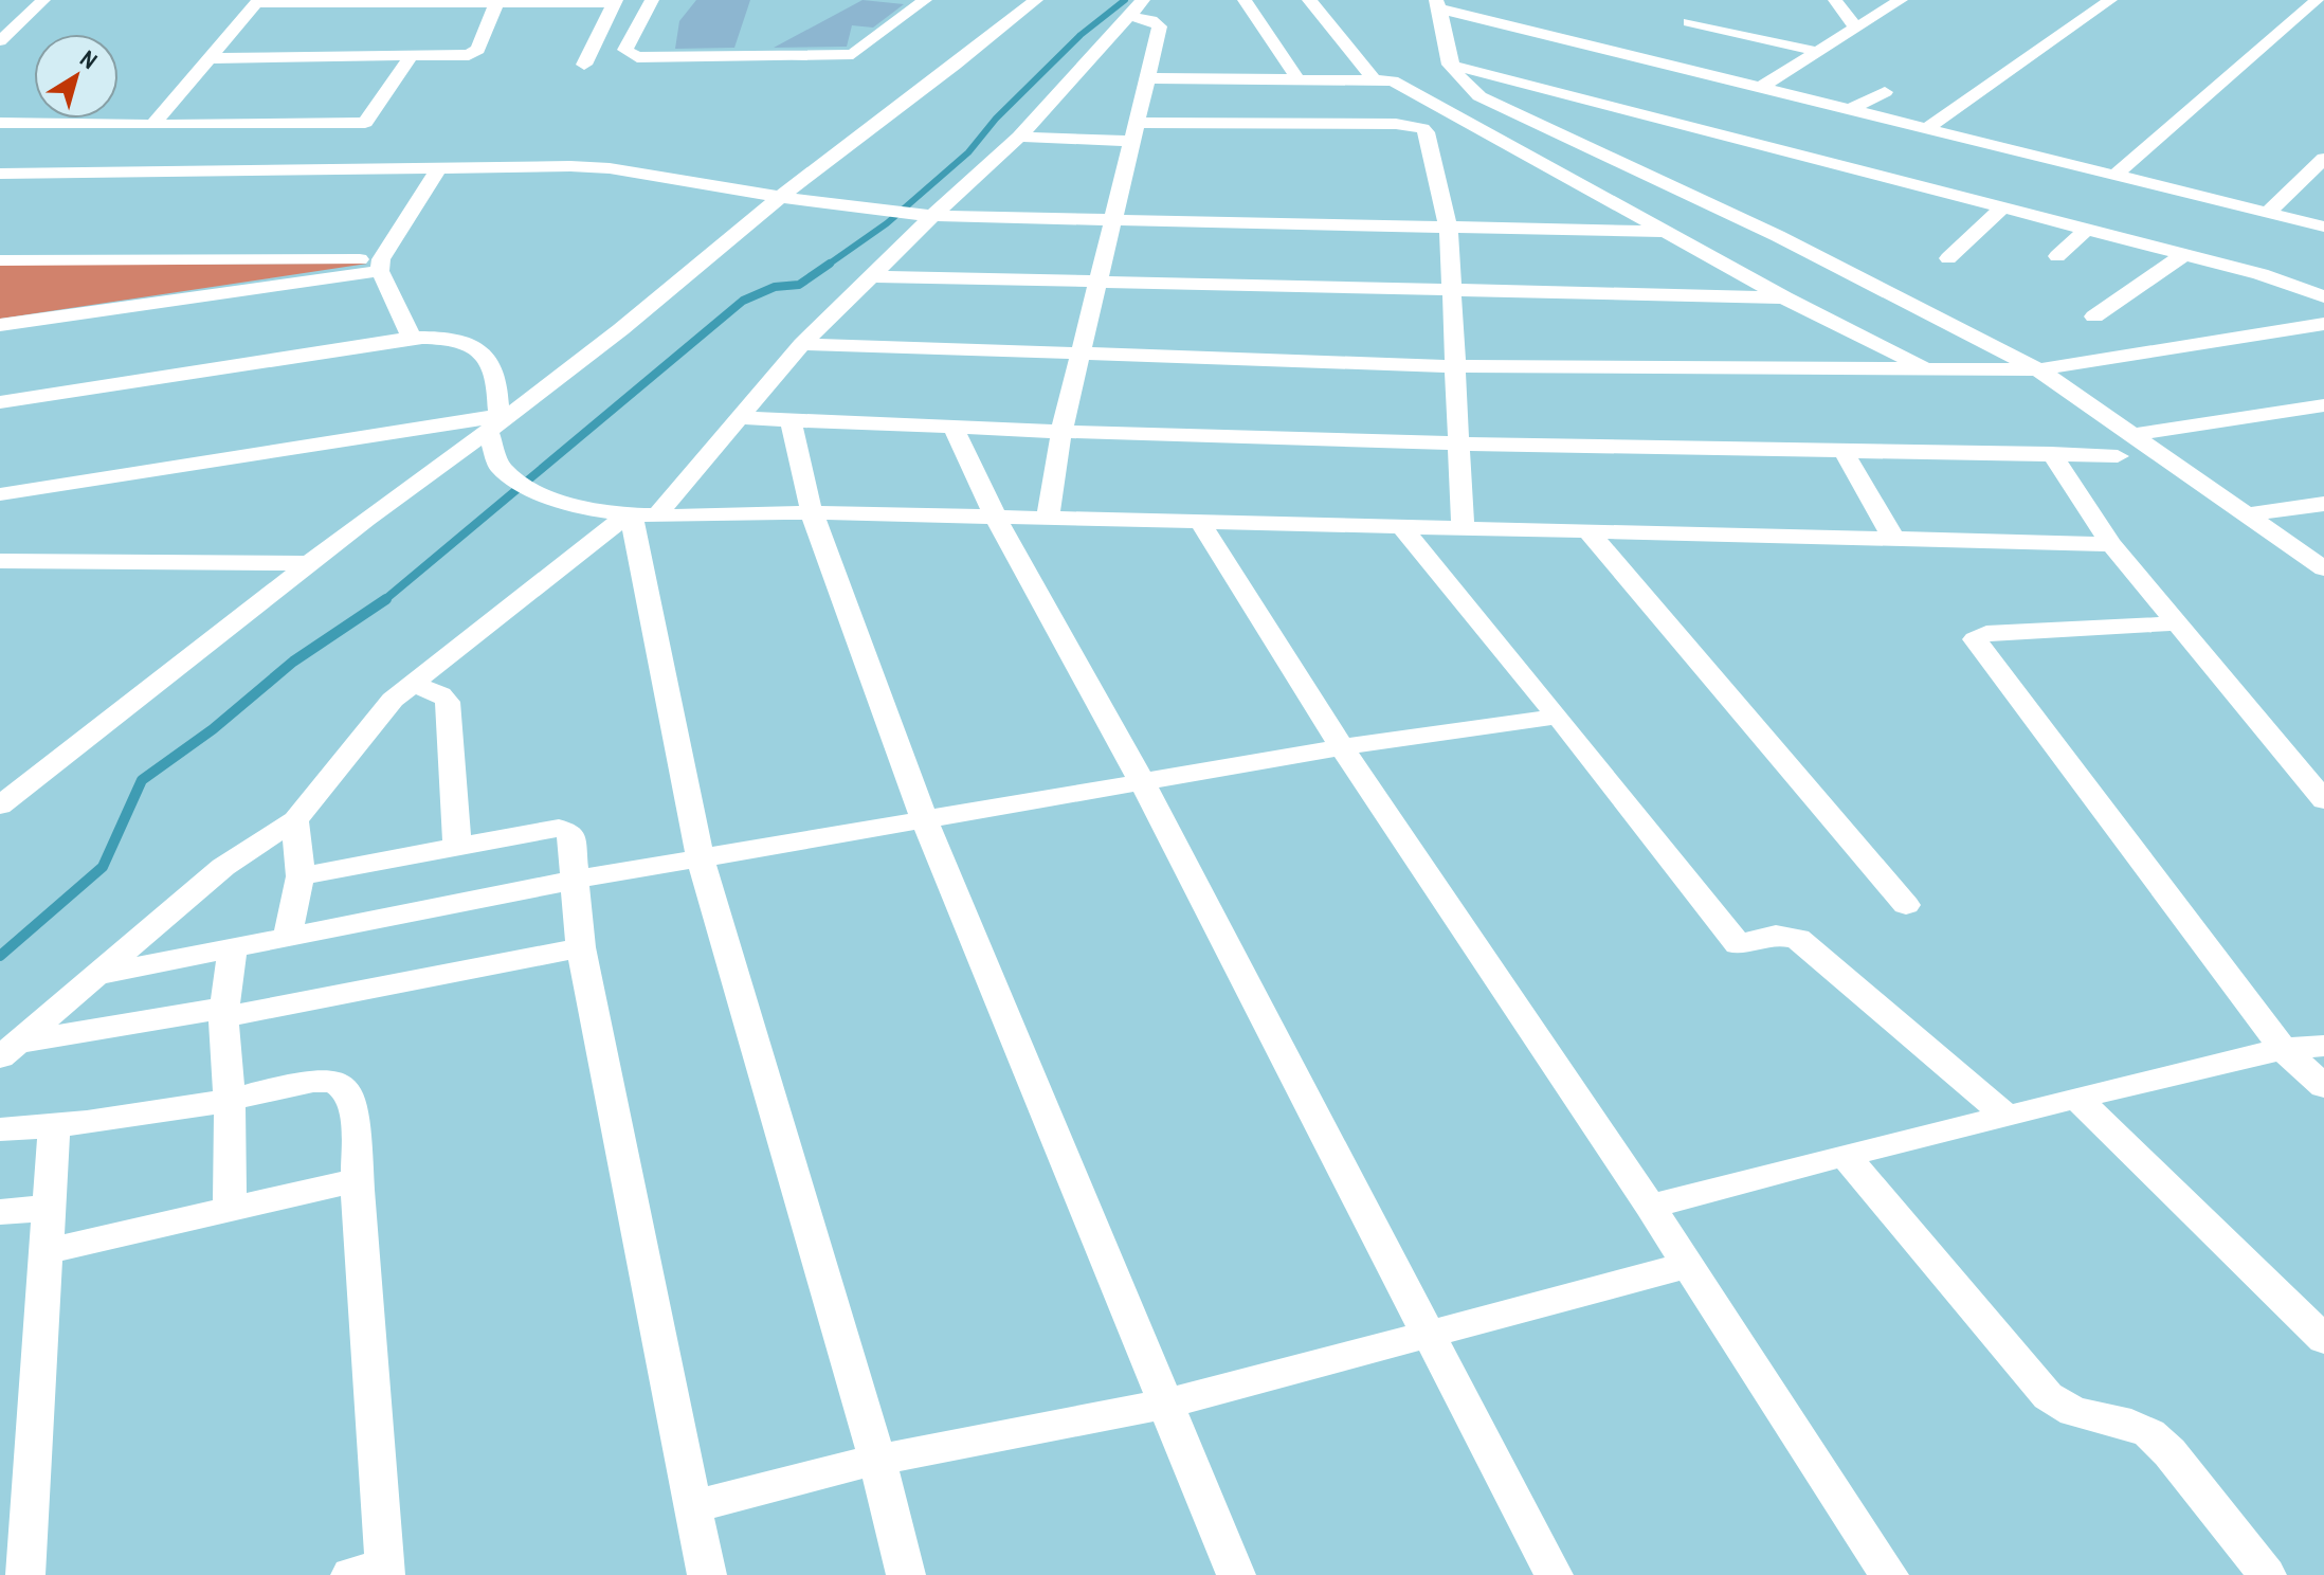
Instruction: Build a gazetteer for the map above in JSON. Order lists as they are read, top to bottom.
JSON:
{
  "north": "top right"
}
